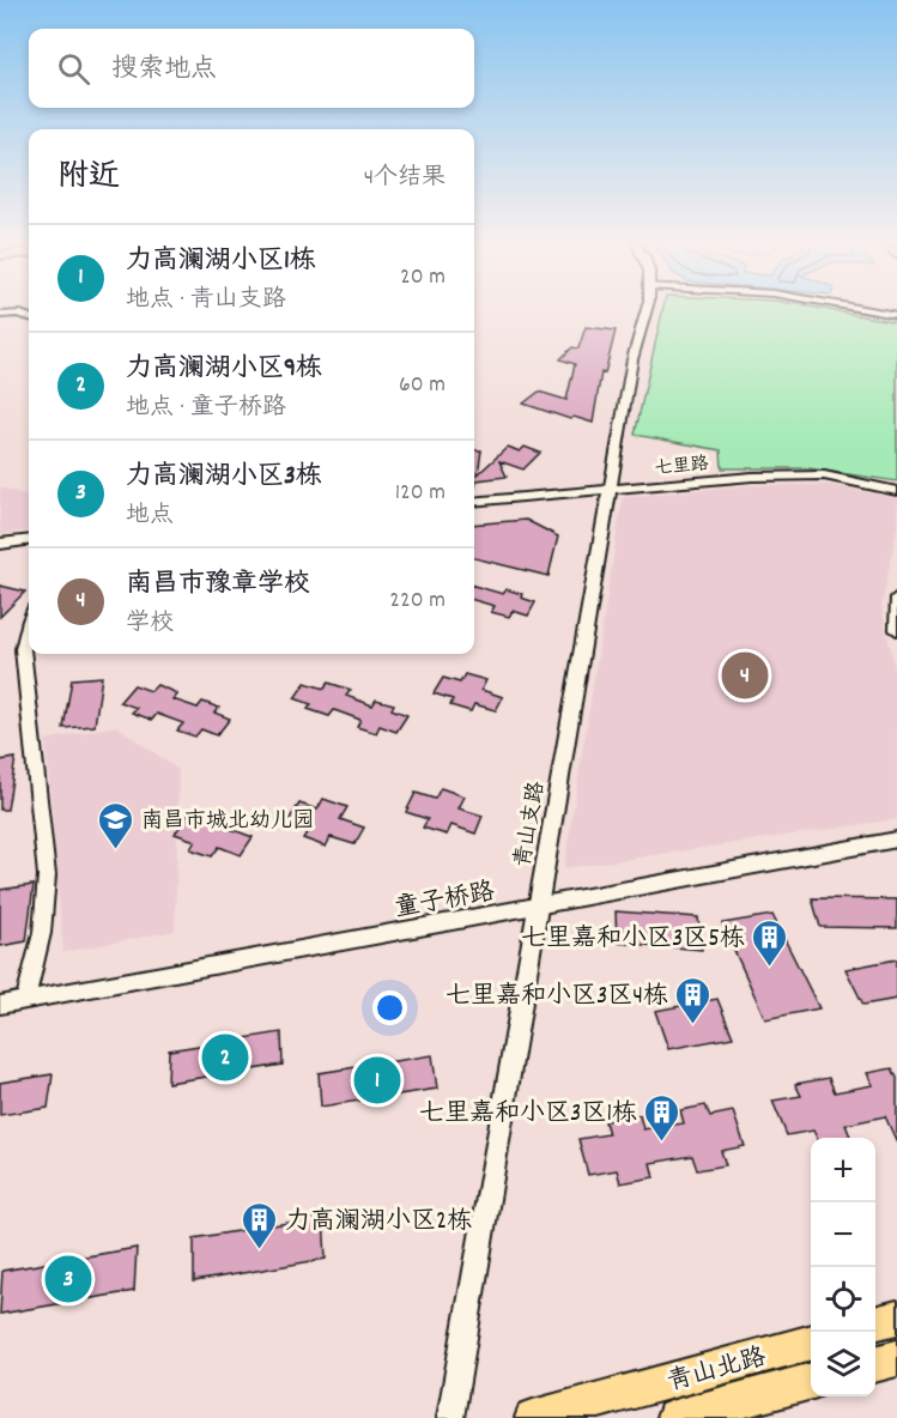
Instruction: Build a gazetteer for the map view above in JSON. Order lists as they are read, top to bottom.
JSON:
{
  "streets": {
    "main road": ["青山北路"],
    "street": ["七里路", "青山支路", "童子桥路"]
  },
  "crossings": [
    ["七里路", "青山支路"],
    ["青山支路", "童子桥路"]
  ],
  "places": {
    "school or university": ["南昌市城北幼儿园"],
    "building": [
      "七里嘉和小区3区5栋",
      "七里嘉和小区3区4栋",
      "七里嘉和小区3区1栋",
      "力高澜湖小区2栋"
    ]
  },
  "page": {
    "search": "搜索地点",
    "heading": ["附近", "4个结果"],
    "list": [
      {
        "mark": "1",
        "name": "力高澜湖小区1栋",
        "note": "地点 · 青山支路",
        "value": "20 m"
      },
      {
        "mark": "2",
        "name": "力高澜湖小区9栋",
        "note": "地点 · 童子桥路",
        "value": "60 m"
      },
      {
        "mark": "3",
        "name": "力高澜湖小区3栋",
        "note": "地点",
        "value": "120 m"
      },
      {
        "mark": "4",
        "name": "南昌市豫章学校",
        "note": "学校",
        "value": "220 m"
      }
    ],
    "pins": [
      "4",
      "2",
      "1",
      "3"
    ],
    "map_buttons": ["+", "−"]
  }
}
